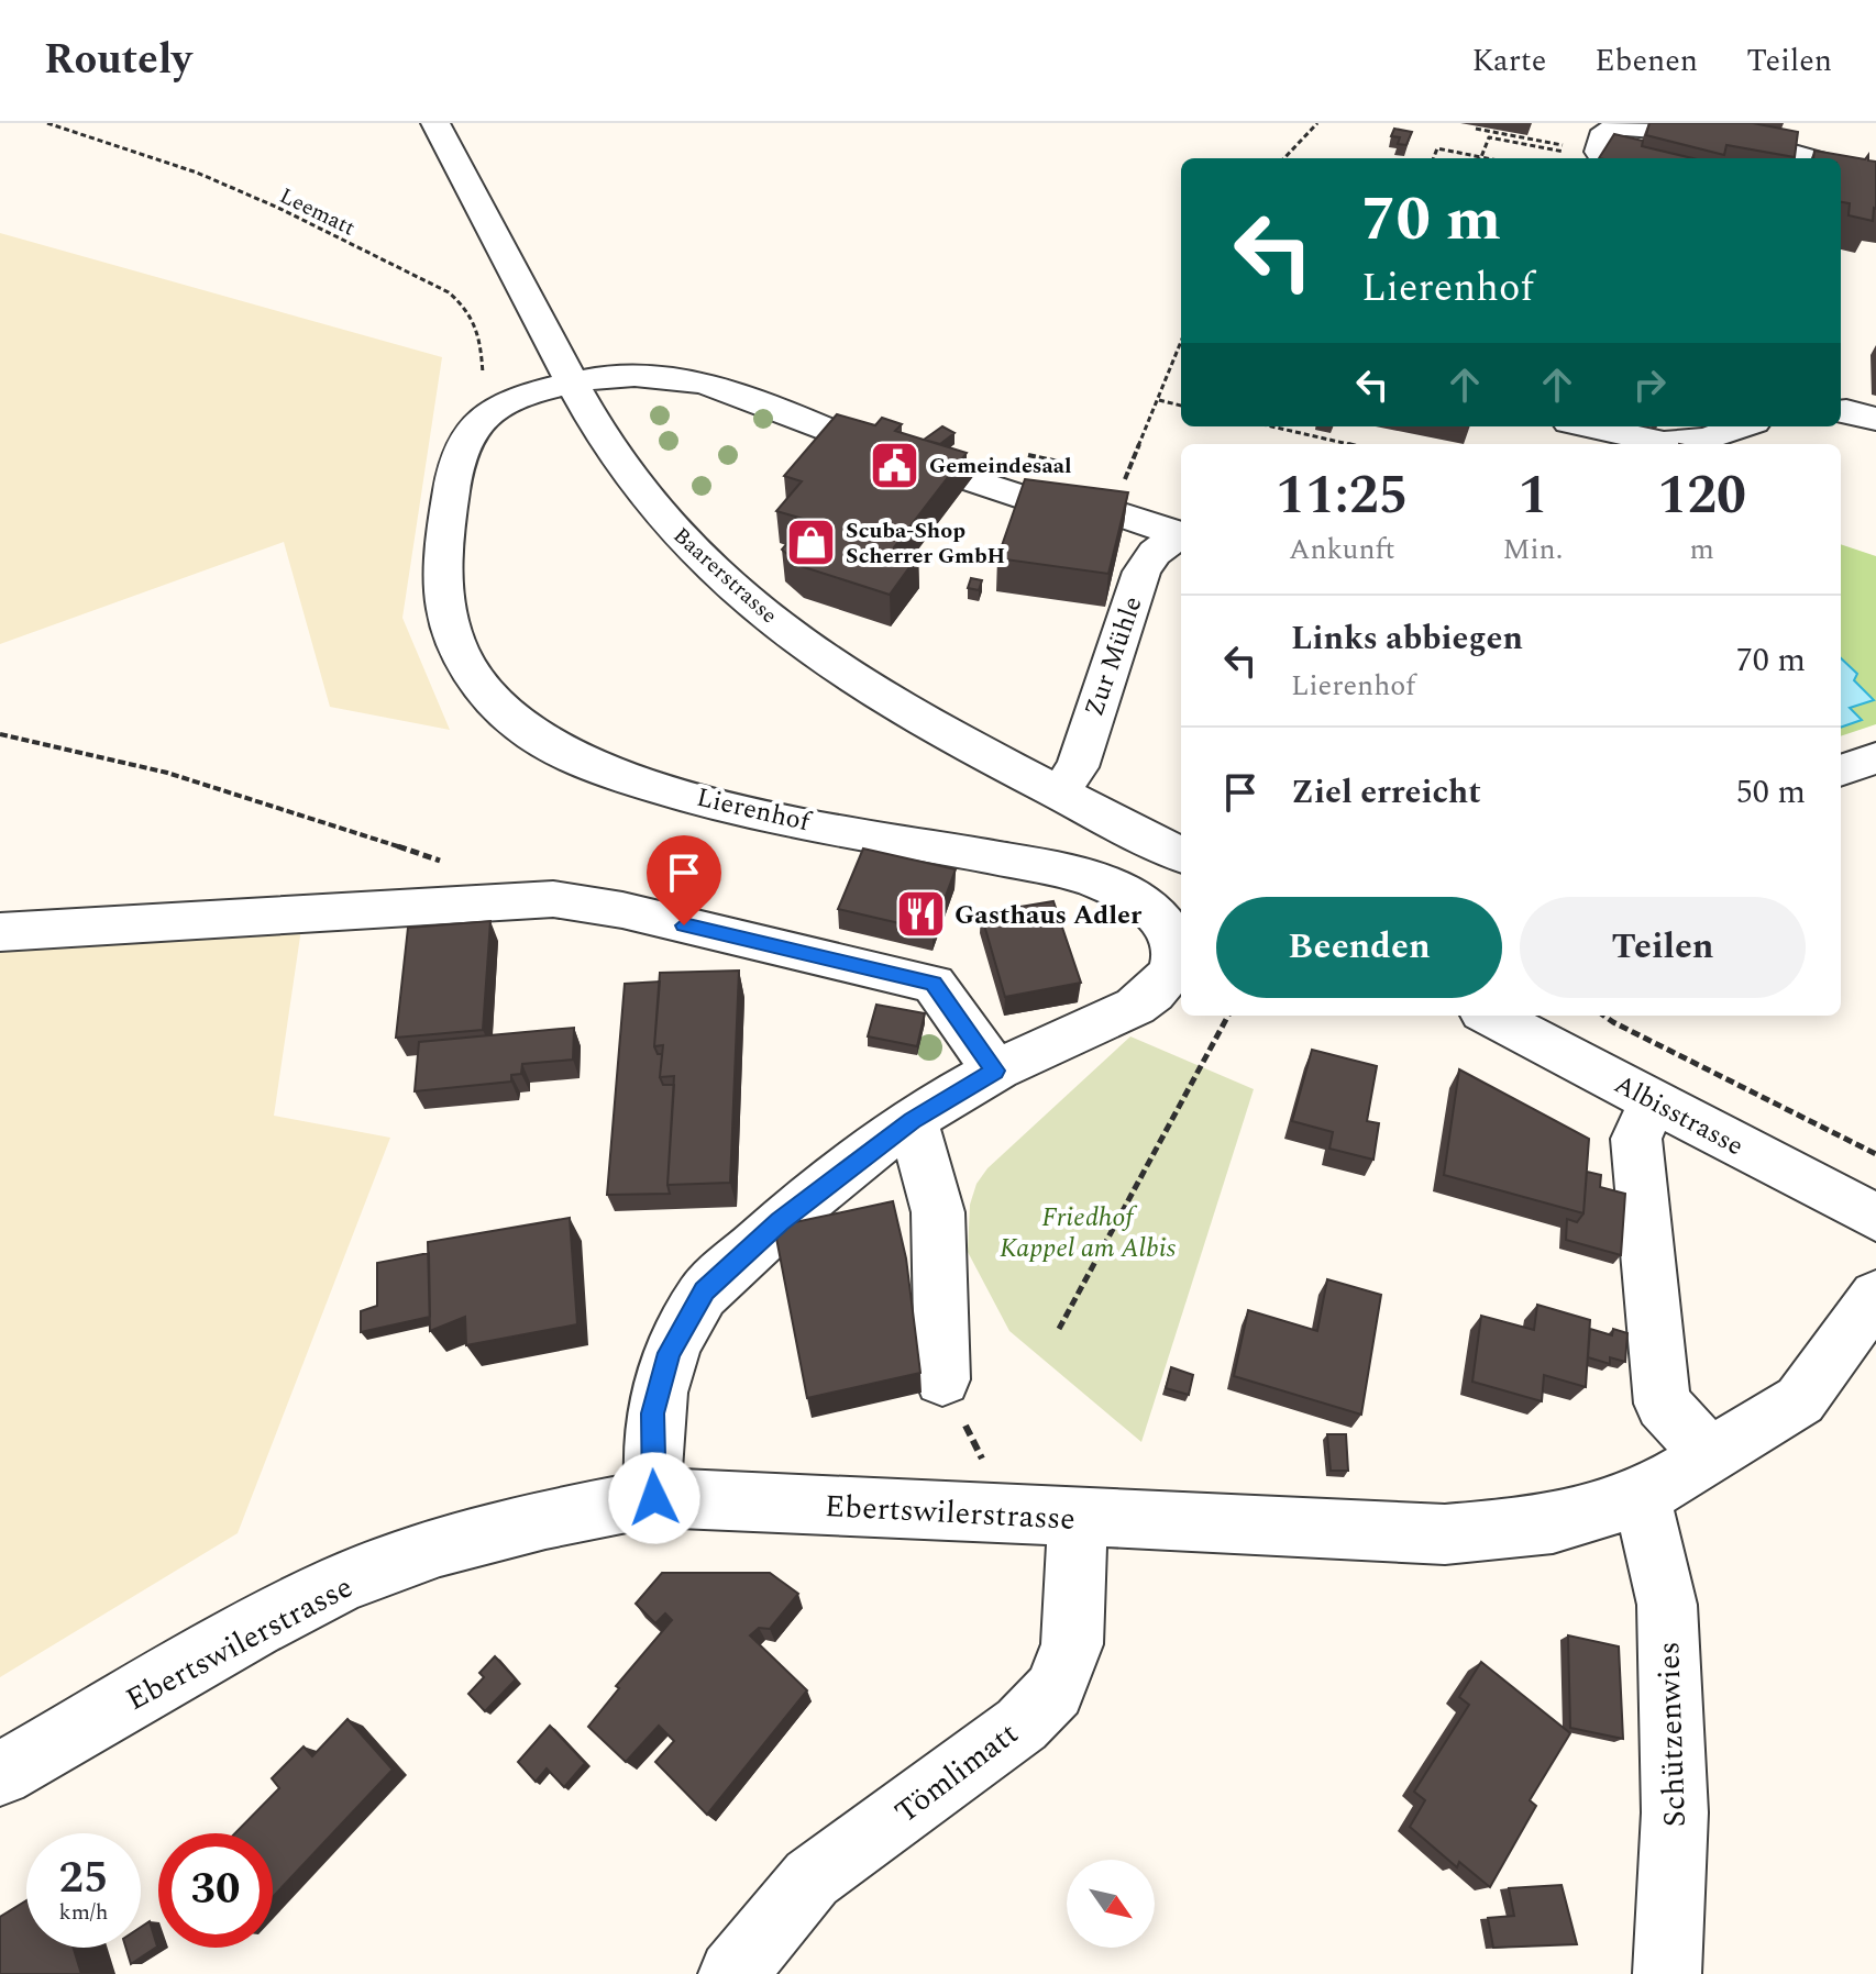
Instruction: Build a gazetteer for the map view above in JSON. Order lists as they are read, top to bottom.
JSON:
{
  "streets": {
    "street": [
      "Baarerstrasse",
      "Zur Mühle",
      "Lierenhof",
      "Albisstrasse",
      "Ebertswilerstrasse",
      "Schützenwies",
      "Tömlimatt"
    ],
    "path": ["Leematt"]
  },
  "crossings": [
    ["Leematt", "Lierenhof"],
    ["Baarerstrasse", "Zur Mühle"],
    ["Lierenhof", "Ebertswilerstrasse"],
    ["Ebertswilerstrasse", "Schützenwies"],
    ["Ebertswilerstrasse", "Tömlimatt"]
  ],
  "parks": ["Friedhof Kappel am Albis"],
  "places": {
    "public building": ["Gemeindesaal"],
    "shop": ["Scuba-Shop Scherrer GmbH"],
    "restaurant": ["Gasthaus Adler"]
  },
  "north": "bottom right",
  "page": {
    "header": "Routely",
    "nav": ["Karte", "Ebenen", "Teilen"],
    "turn": ["70 m", "Lierenhof"],
    "eta": [
      "11:25",
      "Ankunft",
      "1",
      "Min.",
      "120",
      "m"
    ],
    "list": [
      {
        "name": "Links abbiegen",
        "note": "Lierenhof",
        "value": "70 m"
      },
      {
        "name": "Ziel erreicht",
        "value": "50 m"
      }
    ],
    "buttons": ["Beenden", "Teilen"],
    "speed": "25 km/h",
    "limit": "30"
  }
}
